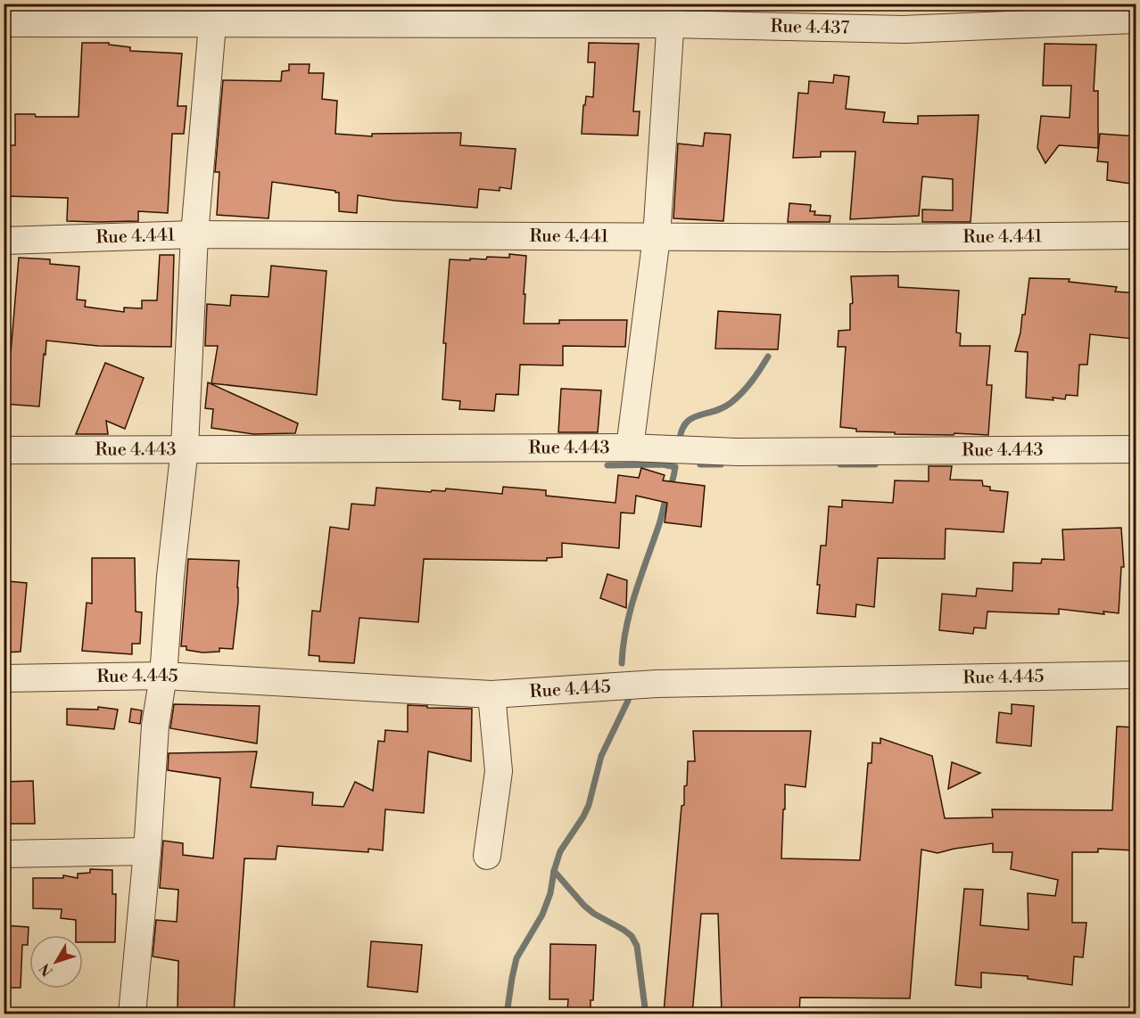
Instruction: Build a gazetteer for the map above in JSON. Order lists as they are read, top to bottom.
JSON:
{
  "streets": {
    "street": [
      "Rue 4.437",
      "Rue 4.441",
      "Rue 4.443",
      "Rue 4.445"
    ]
  },
  "north": "bottom left"
}
